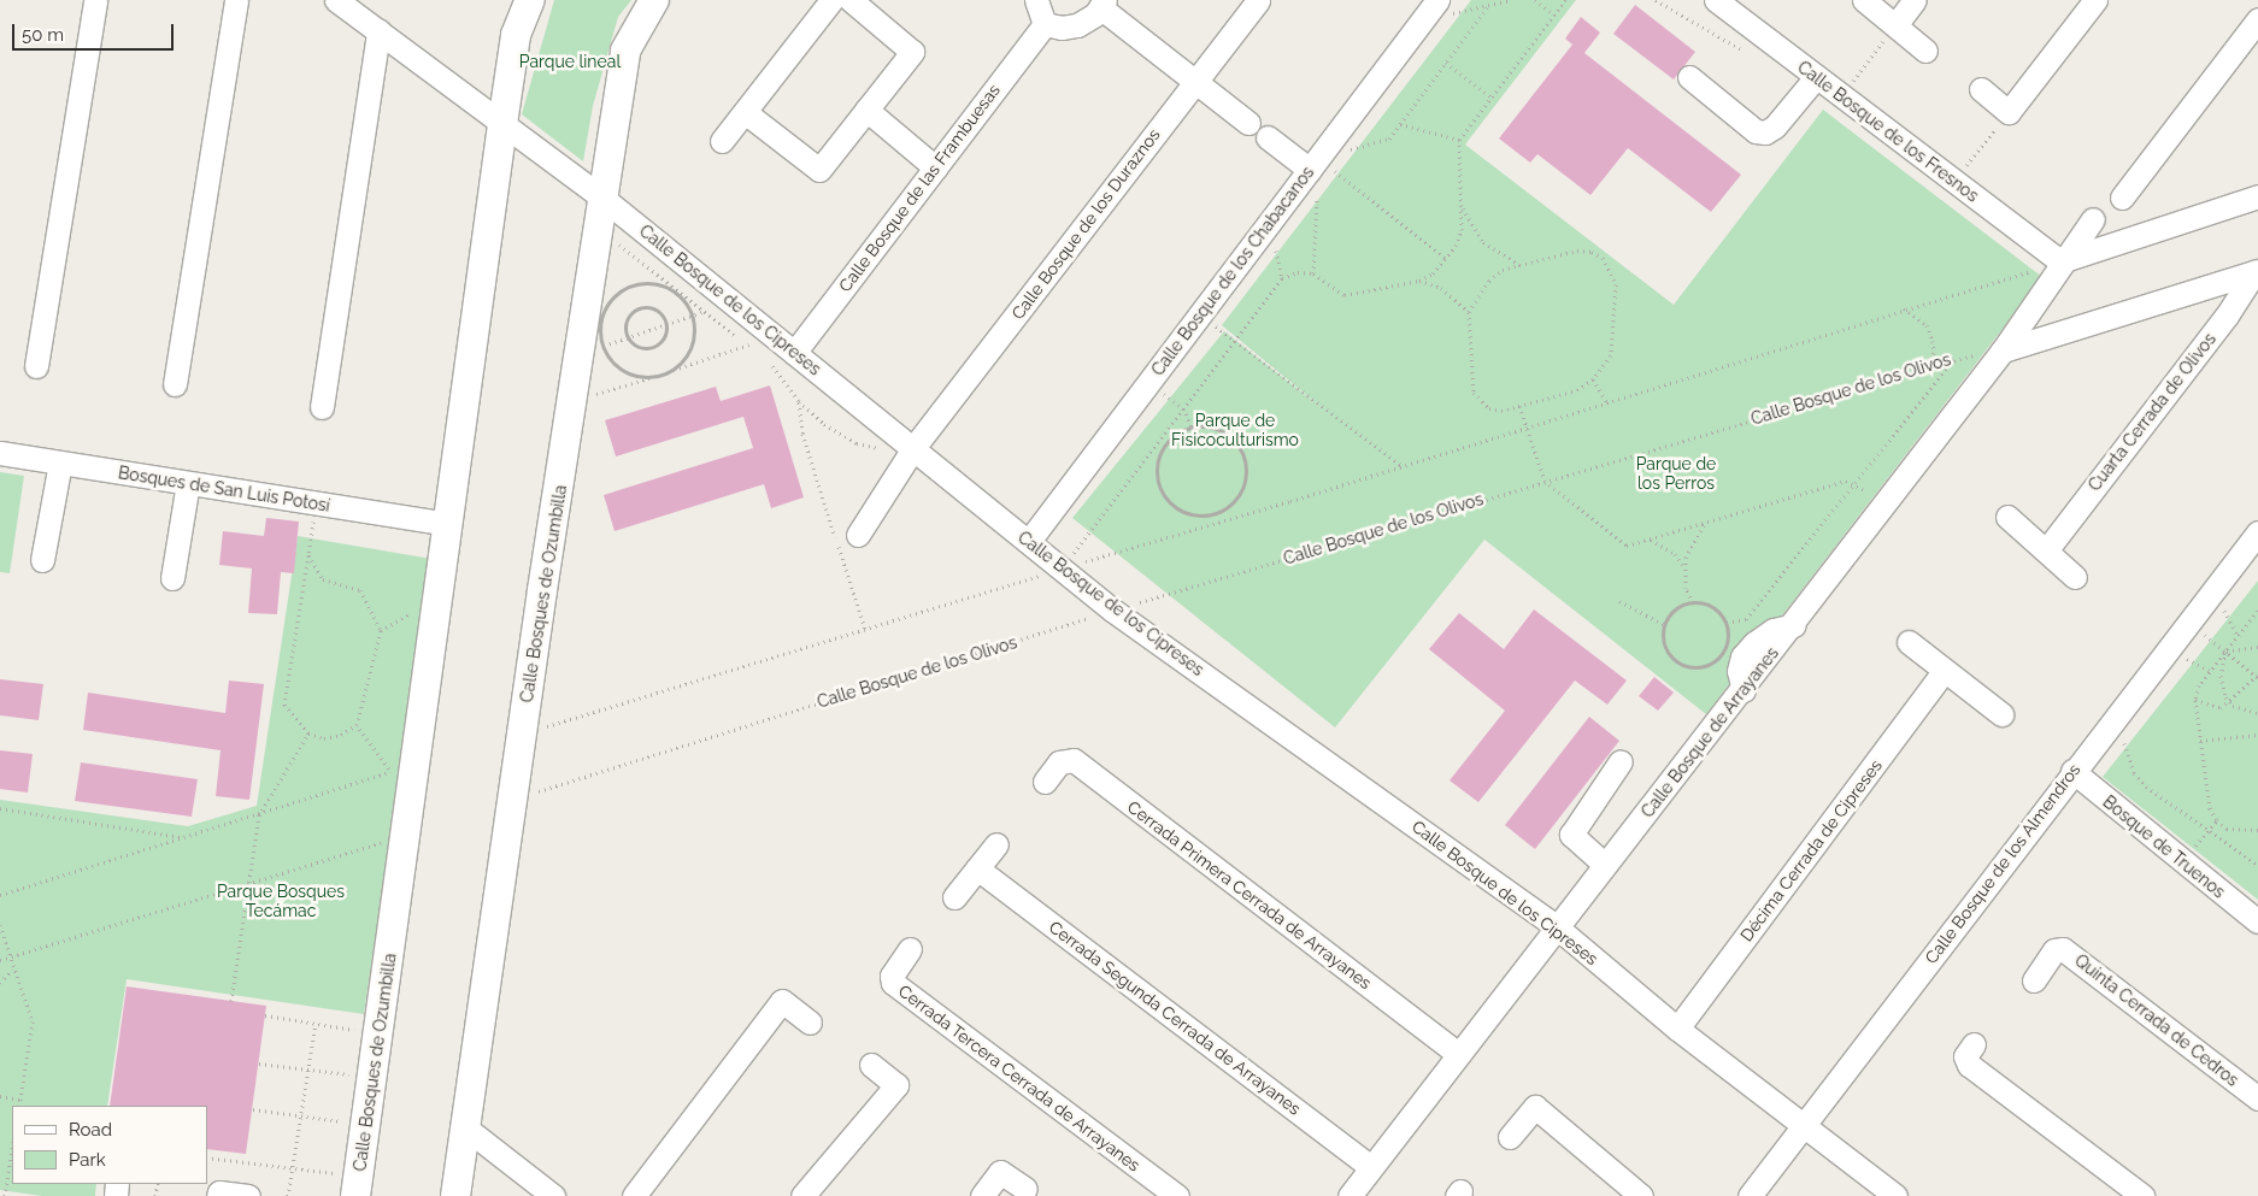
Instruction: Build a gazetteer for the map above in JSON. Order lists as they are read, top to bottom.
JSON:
{
  "streets": {
    "main road": ["Calle Bosques de Ozumbilla"],
    "street": [
      "Calle Bosque de los Fresnos",
      "Calle Bosque de las Frambuesas",
      "Calle Bosque de los Duraznos",
      "Calle Bosque de los Chabacanos",
      "Calle Bosque de los Cipreses",
      "Cuarta Cerrada de Olivos",
      "Bosques de San Luis Potosí",
      "Calle Bosque de Arrayanes",
      "Bosque de Truenos",
      "Décima Cerrada de Cipreses",
      "Calle Bosque de los Almendros",
      "Cerrada Primera Cerrada de Arrayanes",
      "Cerrada Segunda Cerrada de Arrayanes",
      "Quinta Cerrada de Cedros",
      "Cerrada Tercera Cerrada de Arrayanes"
    ],
    "path": ["Calle Bosque de los Olivos"]
  },
  "crossings": [
    ["Calle Bosque de los Fresnos", "Calle Bosque de Arrayanes"],
    ["Calle Bosque de las Frambuesas", "Calle Bosque de los Cipreses"],
    ["Calle Bosque de los Duraznos", "Calle Bosque de los Cipreses"],
    ["Calle Bosque de los Chabacanos", "Calle Bosque de los Cipreses"],
    ["Calle Bosque de los Cipreses", "Calle Bosque de los Olivos"],
    ["Calle Bosque de los Cipreses", "Calle Bosques de Ozumbilla"],
    ["Calle Bosque de los Cipreses", "Calle Bosque de Arrayanes"],
    ["Calle Bosque de los Cipreses", "Décima Cerrada de Cipreses"],
    ["Calle Bosque de los Cipreses", "Calle Bosque de los Almendros"],
    ["Calle Bosque de los Olivos", "Calle Bosques de Ozumbilla"],
    ["Calle Bosque de los Olivos", "Calle Bosque de Arrayanes"],
    ["Bosques de San Luis Potosí", "Calle Bosques de Ozumbilla"],
    ["Calle Bosque de Arrayanes", "Cerrada Primera Cerrada de Arrayanes"],
    ["Calle Bosque de Arrayanes", "Cerrada Segunda Cerrada de Arrayanes"],
    ["Bosque de Truenos", "Calle Bosque de los Almendros"]
  ],
  "parks": [
    "Parque lineal",
    "Parque de Fisicoculturismo",
    "Parque de los Perros",
    "Parque Bosques Tecámac"
  ],
  "legend": ["Road", "Park"],
  "scale_bar": "50 m"
}
